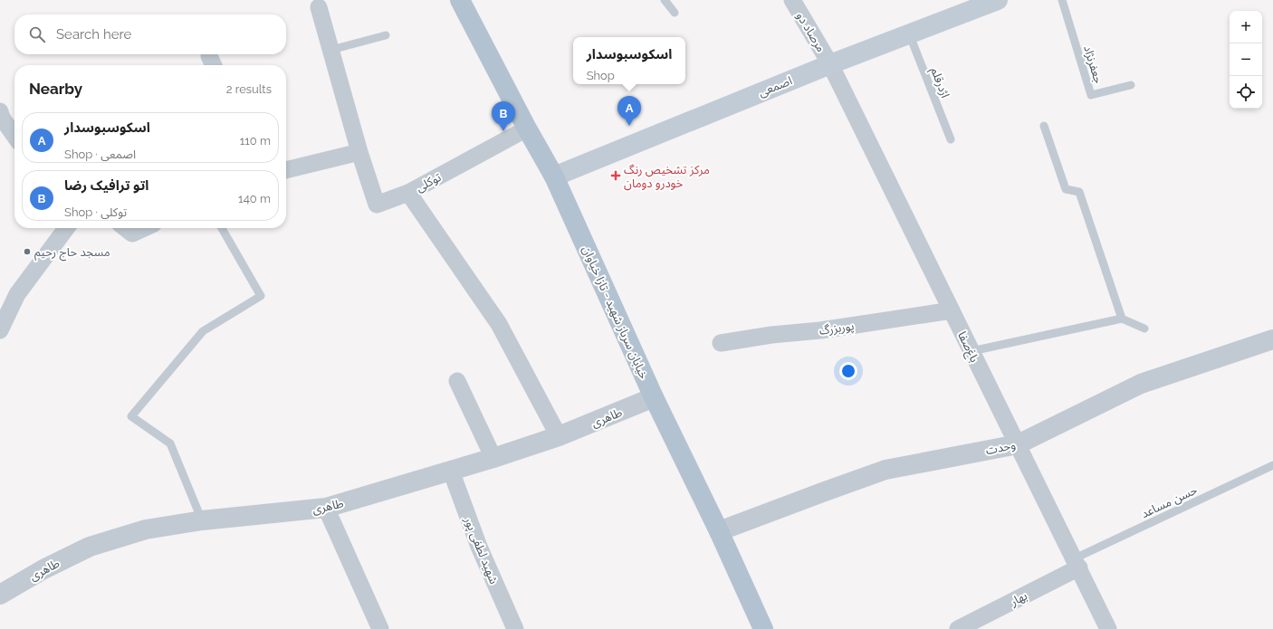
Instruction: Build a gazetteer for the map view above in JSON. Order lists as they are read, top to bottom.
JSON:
{
  "streets": {
    "main road": ["اصمعی", "خیابان سرباز شهید - تازا خیاوان"],
    "street": [
      "مرصاد دو",
      "توکلی",
      "پوربزرگ",
      "باغ‌صفا",
      "طاهری",
      "وحدت",
      "شهید لطفی پور",
      "بهار"
    ],
    "lane": ["جعفرنژاد", "اژدرقلم", "حسن مساعد"]
  },
  "crossings": [
    ["مرصاد دو", "اصمعی"],
    ["مرصاد دو", "باغ‌صفا"],
    ["اژدرقلم", "اصمعی"],
    ["اصمعی", "خیابان سرباز شهید - تازا خیاوان"],
    ["اصمعی", "باغ‌صفا"],
    ["توکلی", "خیابان سرباز شهید - تازا خیاوان"],
    ["خیابان سرباز شهید - تازا خیاوان", "طاهری"],
    ["خیابان سرباز شهید - تازا خیاوان", "وحدت"],
    ["پوربزرگ", "باغ‌صفا"],
    ["باغ‌صفا", "وحدت"],
    ["باغ‌صفا", "حسن مساعد"],
    ["باغ‌صفا", "بهار"],
    ["طاهری", "شهید لطفی پور"],
    ["حسن مساعد", "بهار"]
  ],
  "places": {
    "health": ["مرکز تشخیص رنگ خودرو دومان"],
    "other": ["مسجد حاج رحیم"]
  },
  "page": {
    "map_buttons": ["+", "−"],
    "search": "Search here",
    "popup": ["اسکوسبوسدار", "Shop"],
    "heading": ["Nearby", "2 results"],
    "pins": ["A", "B"],
    "list": [
      {
        "mark": "A",
        "name": "اسکوسبوسدار",
        "note": "Shop · اصمعی",
        "value": "110 m"
      },
      {
        "mark": "B",
        "name": "اتو ترافیک رضا",
        "note": "Shop · توکلی",
        "value": "140 m"
      }
    ]
  }
}
